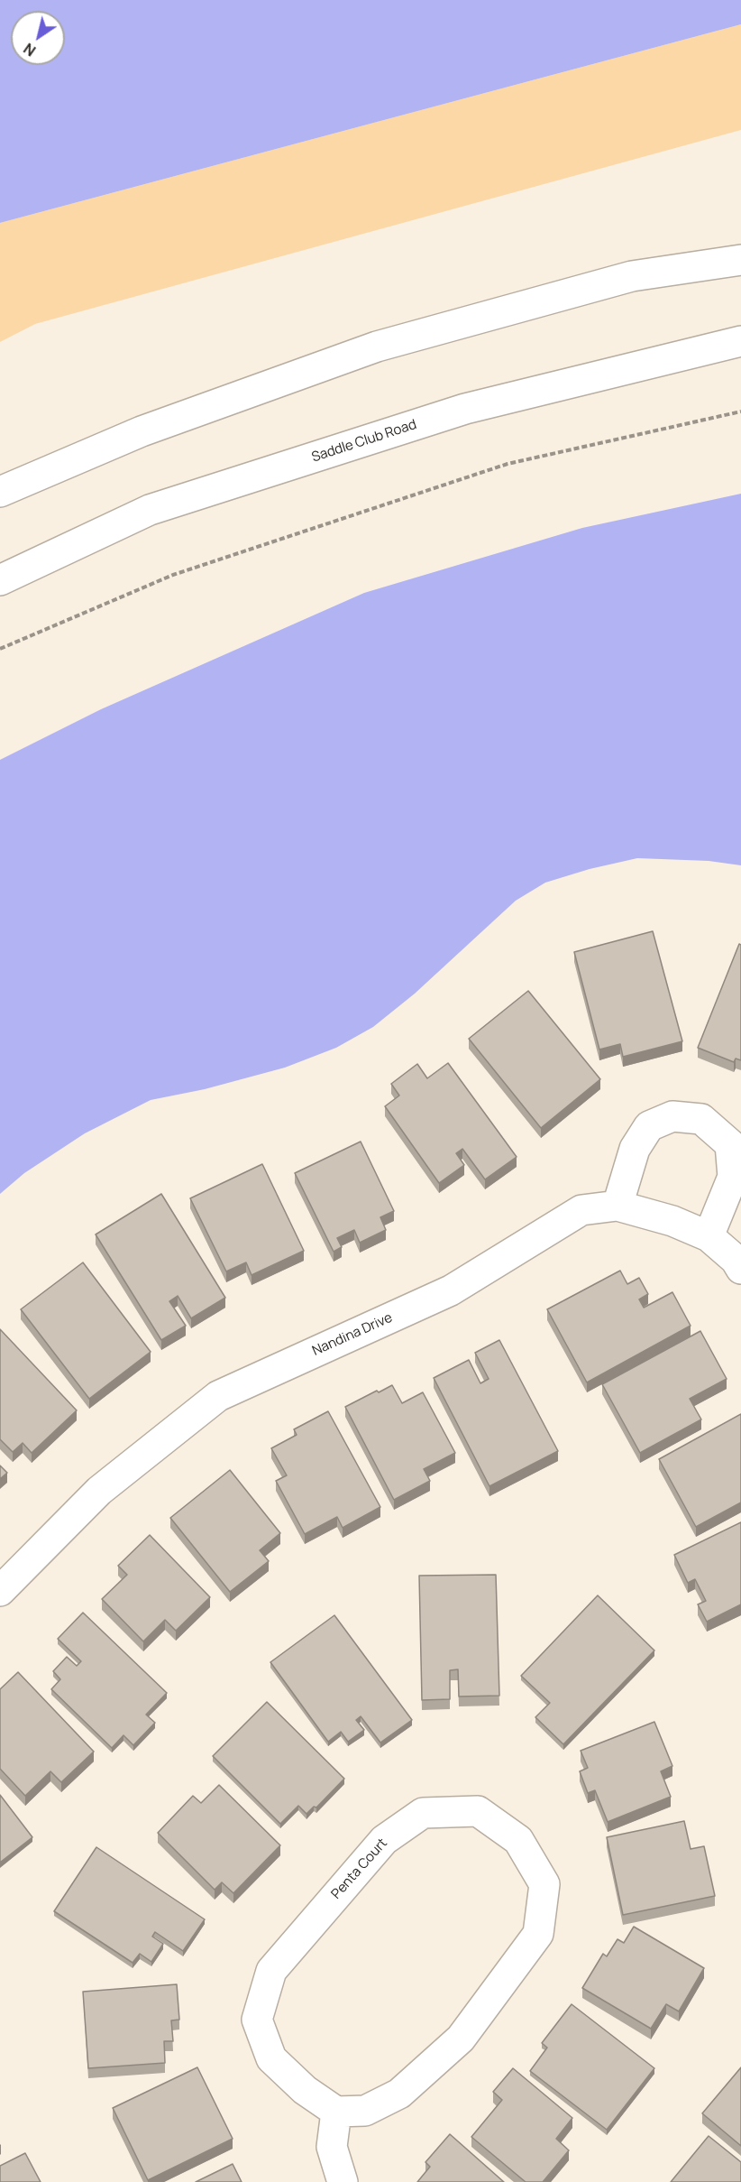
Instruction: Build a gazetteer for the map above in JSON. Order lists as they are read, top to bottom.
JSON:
{
  "streets": {
    "street": ["Saddle Club Road", "Nandina Drive", "Penta Court"]
  },
  "north": "bottom left"
}
